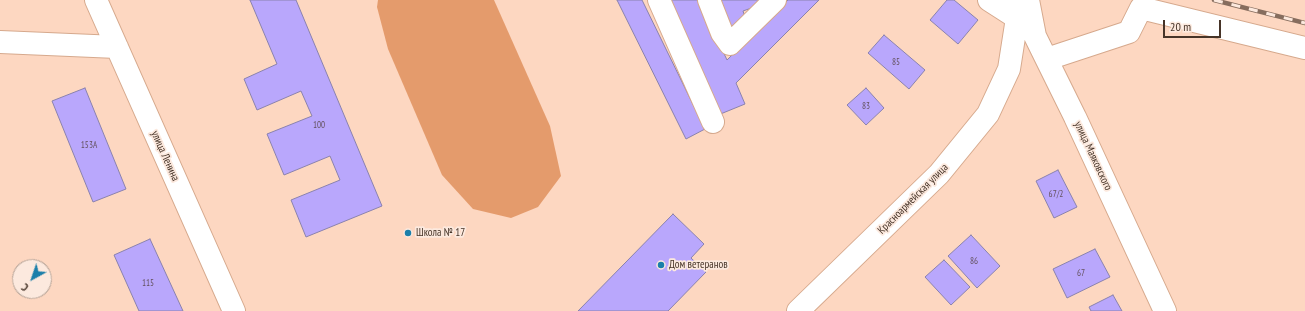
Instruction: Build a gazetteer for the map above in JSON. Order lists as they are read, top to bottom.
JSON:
{
  "streets": {
    "street": ["улица Ленина", "улица Маяковского", "Красноармейская улица"]
  },
  "places": ["Школа № 17", "Дом ветеранов"],
  "house_numbers": [
    "85",
    "83",
    "100",
    "153А",
    "67/2",
    "86",
    "67",
    "115"
  ],
  "scale_bar": "20 m",
  "north": "bottom left"
}
